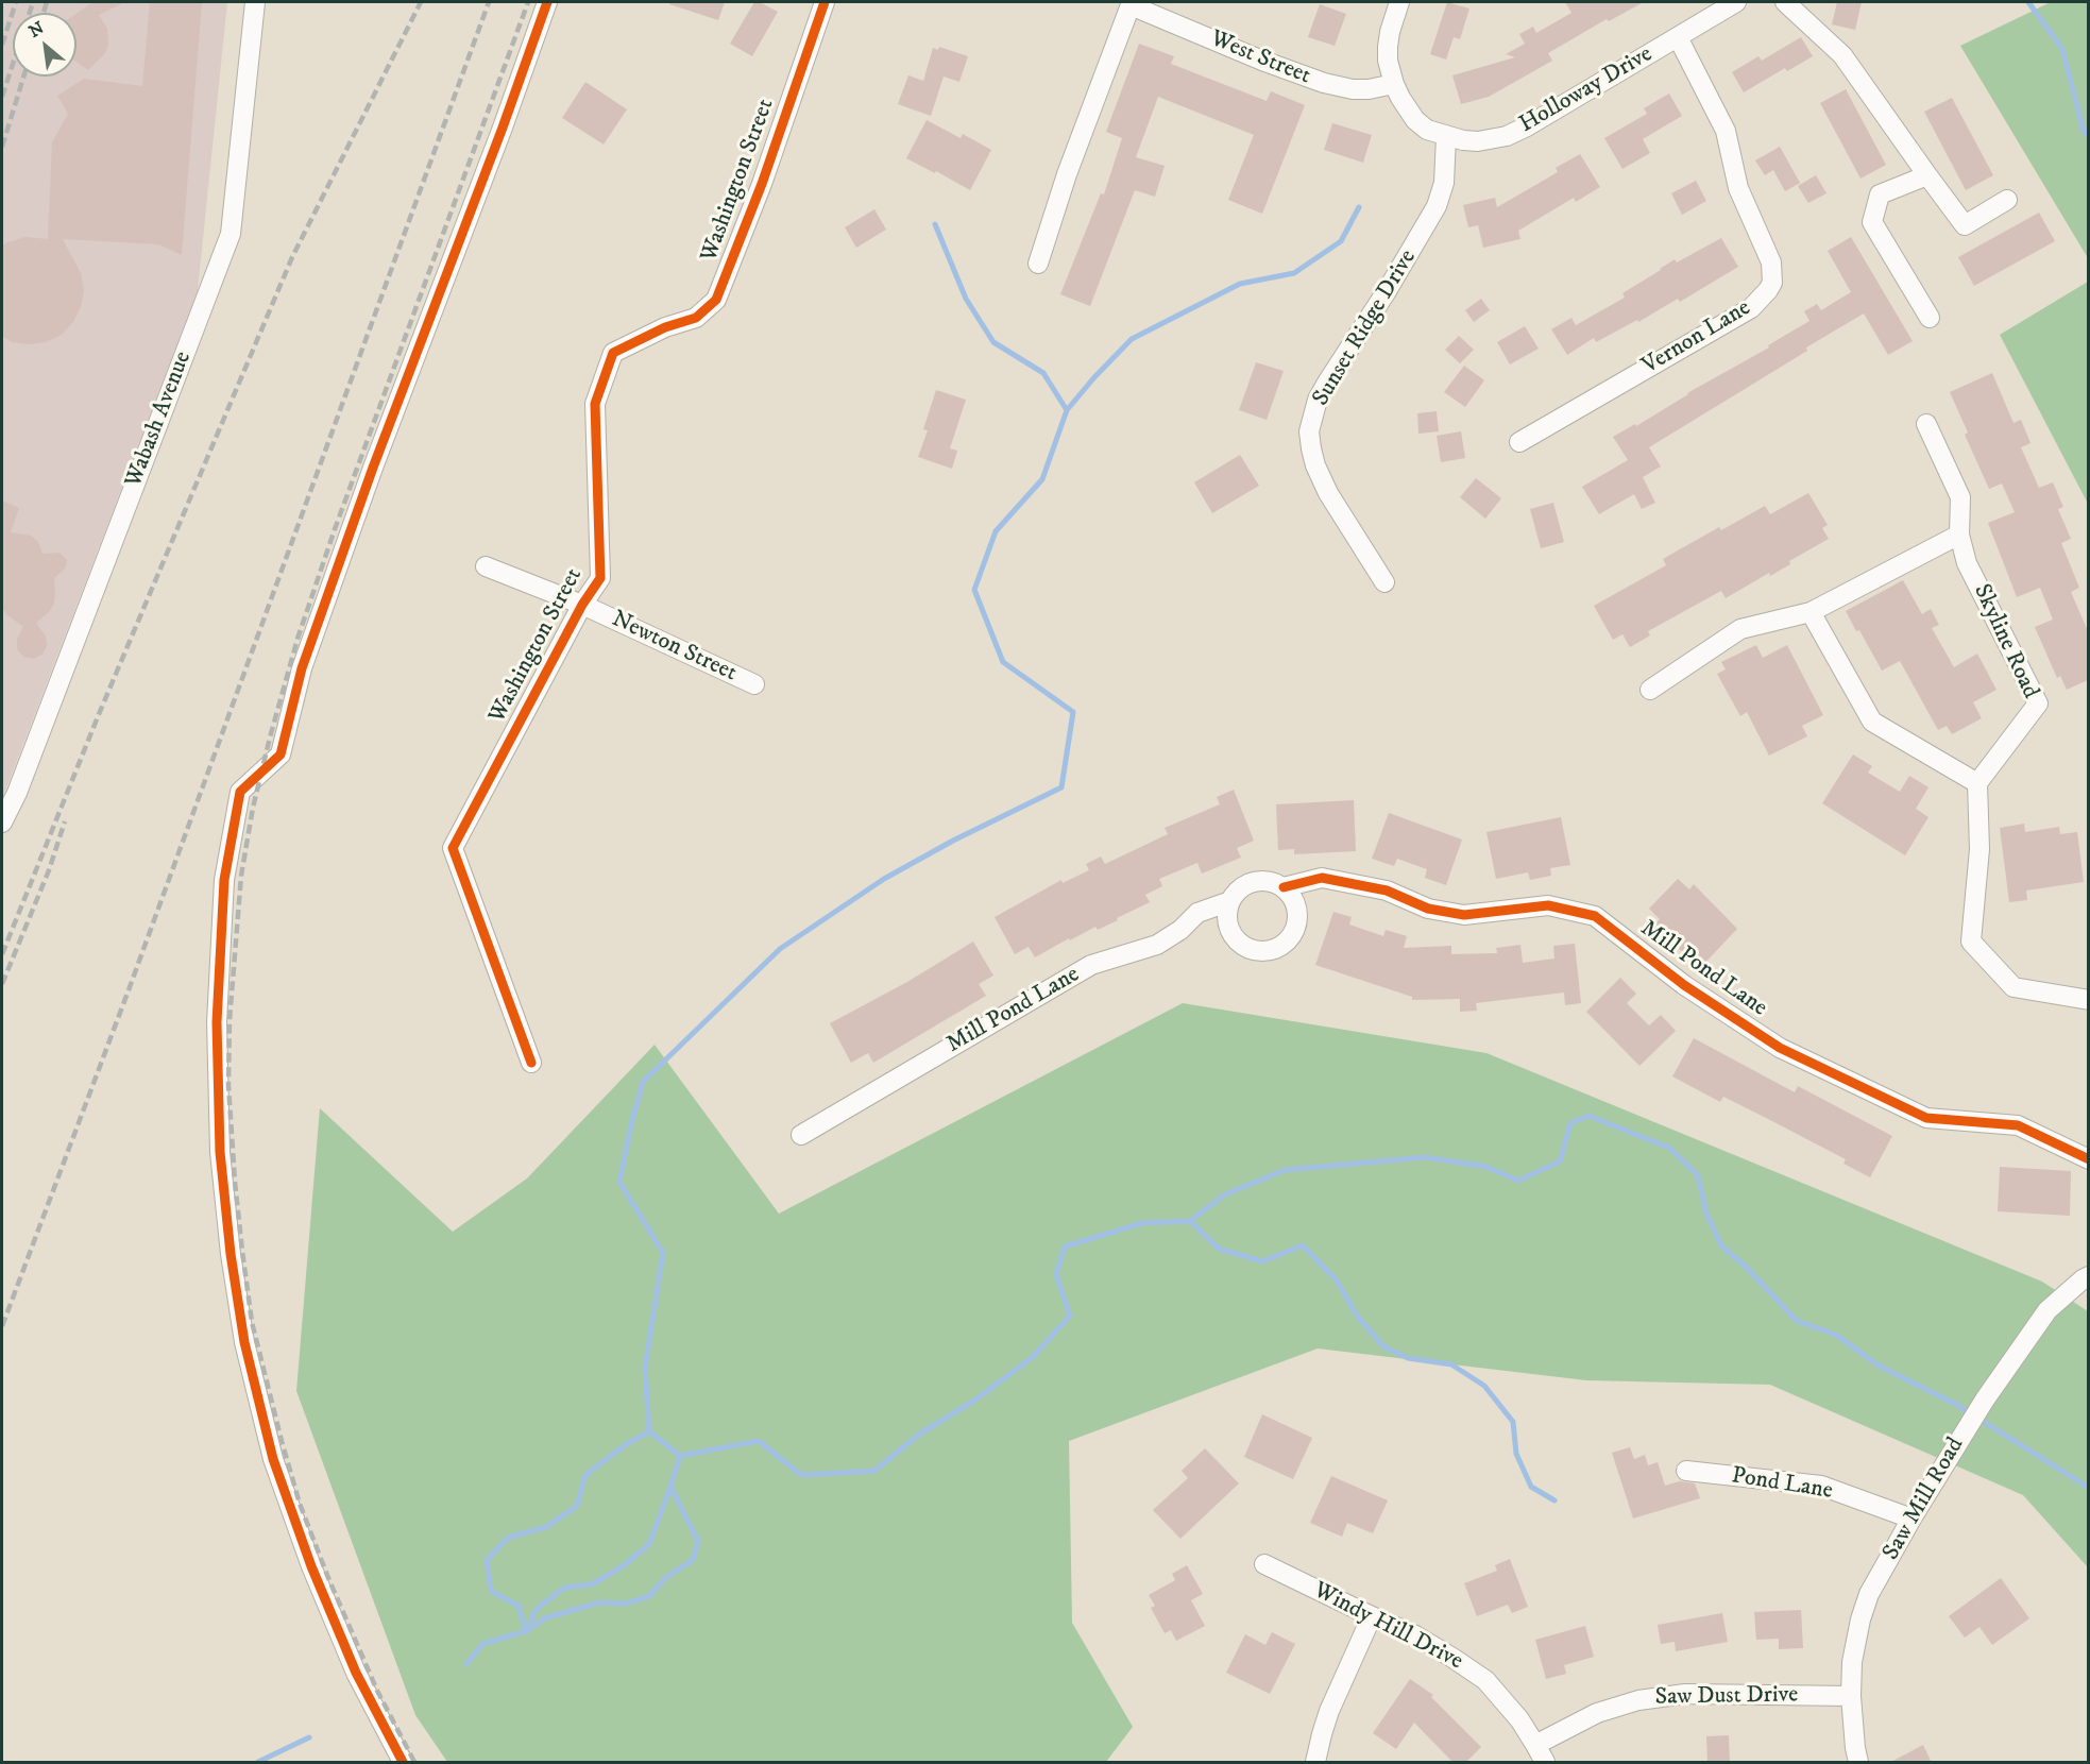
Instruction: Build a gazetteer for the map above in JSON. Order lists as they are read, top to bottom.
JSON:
{
  "streets": {
    "street": [
      "West Street",
      "Holloway Drive",
      "Washington Street",
      "Sunset Ridge Drive",
      "Vernon Lane",
      "Wabash Avenue",
      "Skyline Road",
      "Newton Street",
      "Mill Pond Lane",
      "Pond Lane",
      "Saw Mill Road",
      "Windy Hill Drive",
      "Saw Dust Drive"
    ]
  },
  "crossings": [
    ["West Street", "Holloway Drive"],
    ["Holloway Drive", "Sunset Ridge Drive"],
    ["Holloway Drive", "Vernon Lane"],
    ["Washington Street", "Newton Street"],
    ["Pond Lane", "Saw Mill Road"],
    ["Saw Mill Road", "Saw Dust Drive"],
    ["Windy Hill Drive", "Saw Dust Drive"]
  ],
  "north": "top left"
}
